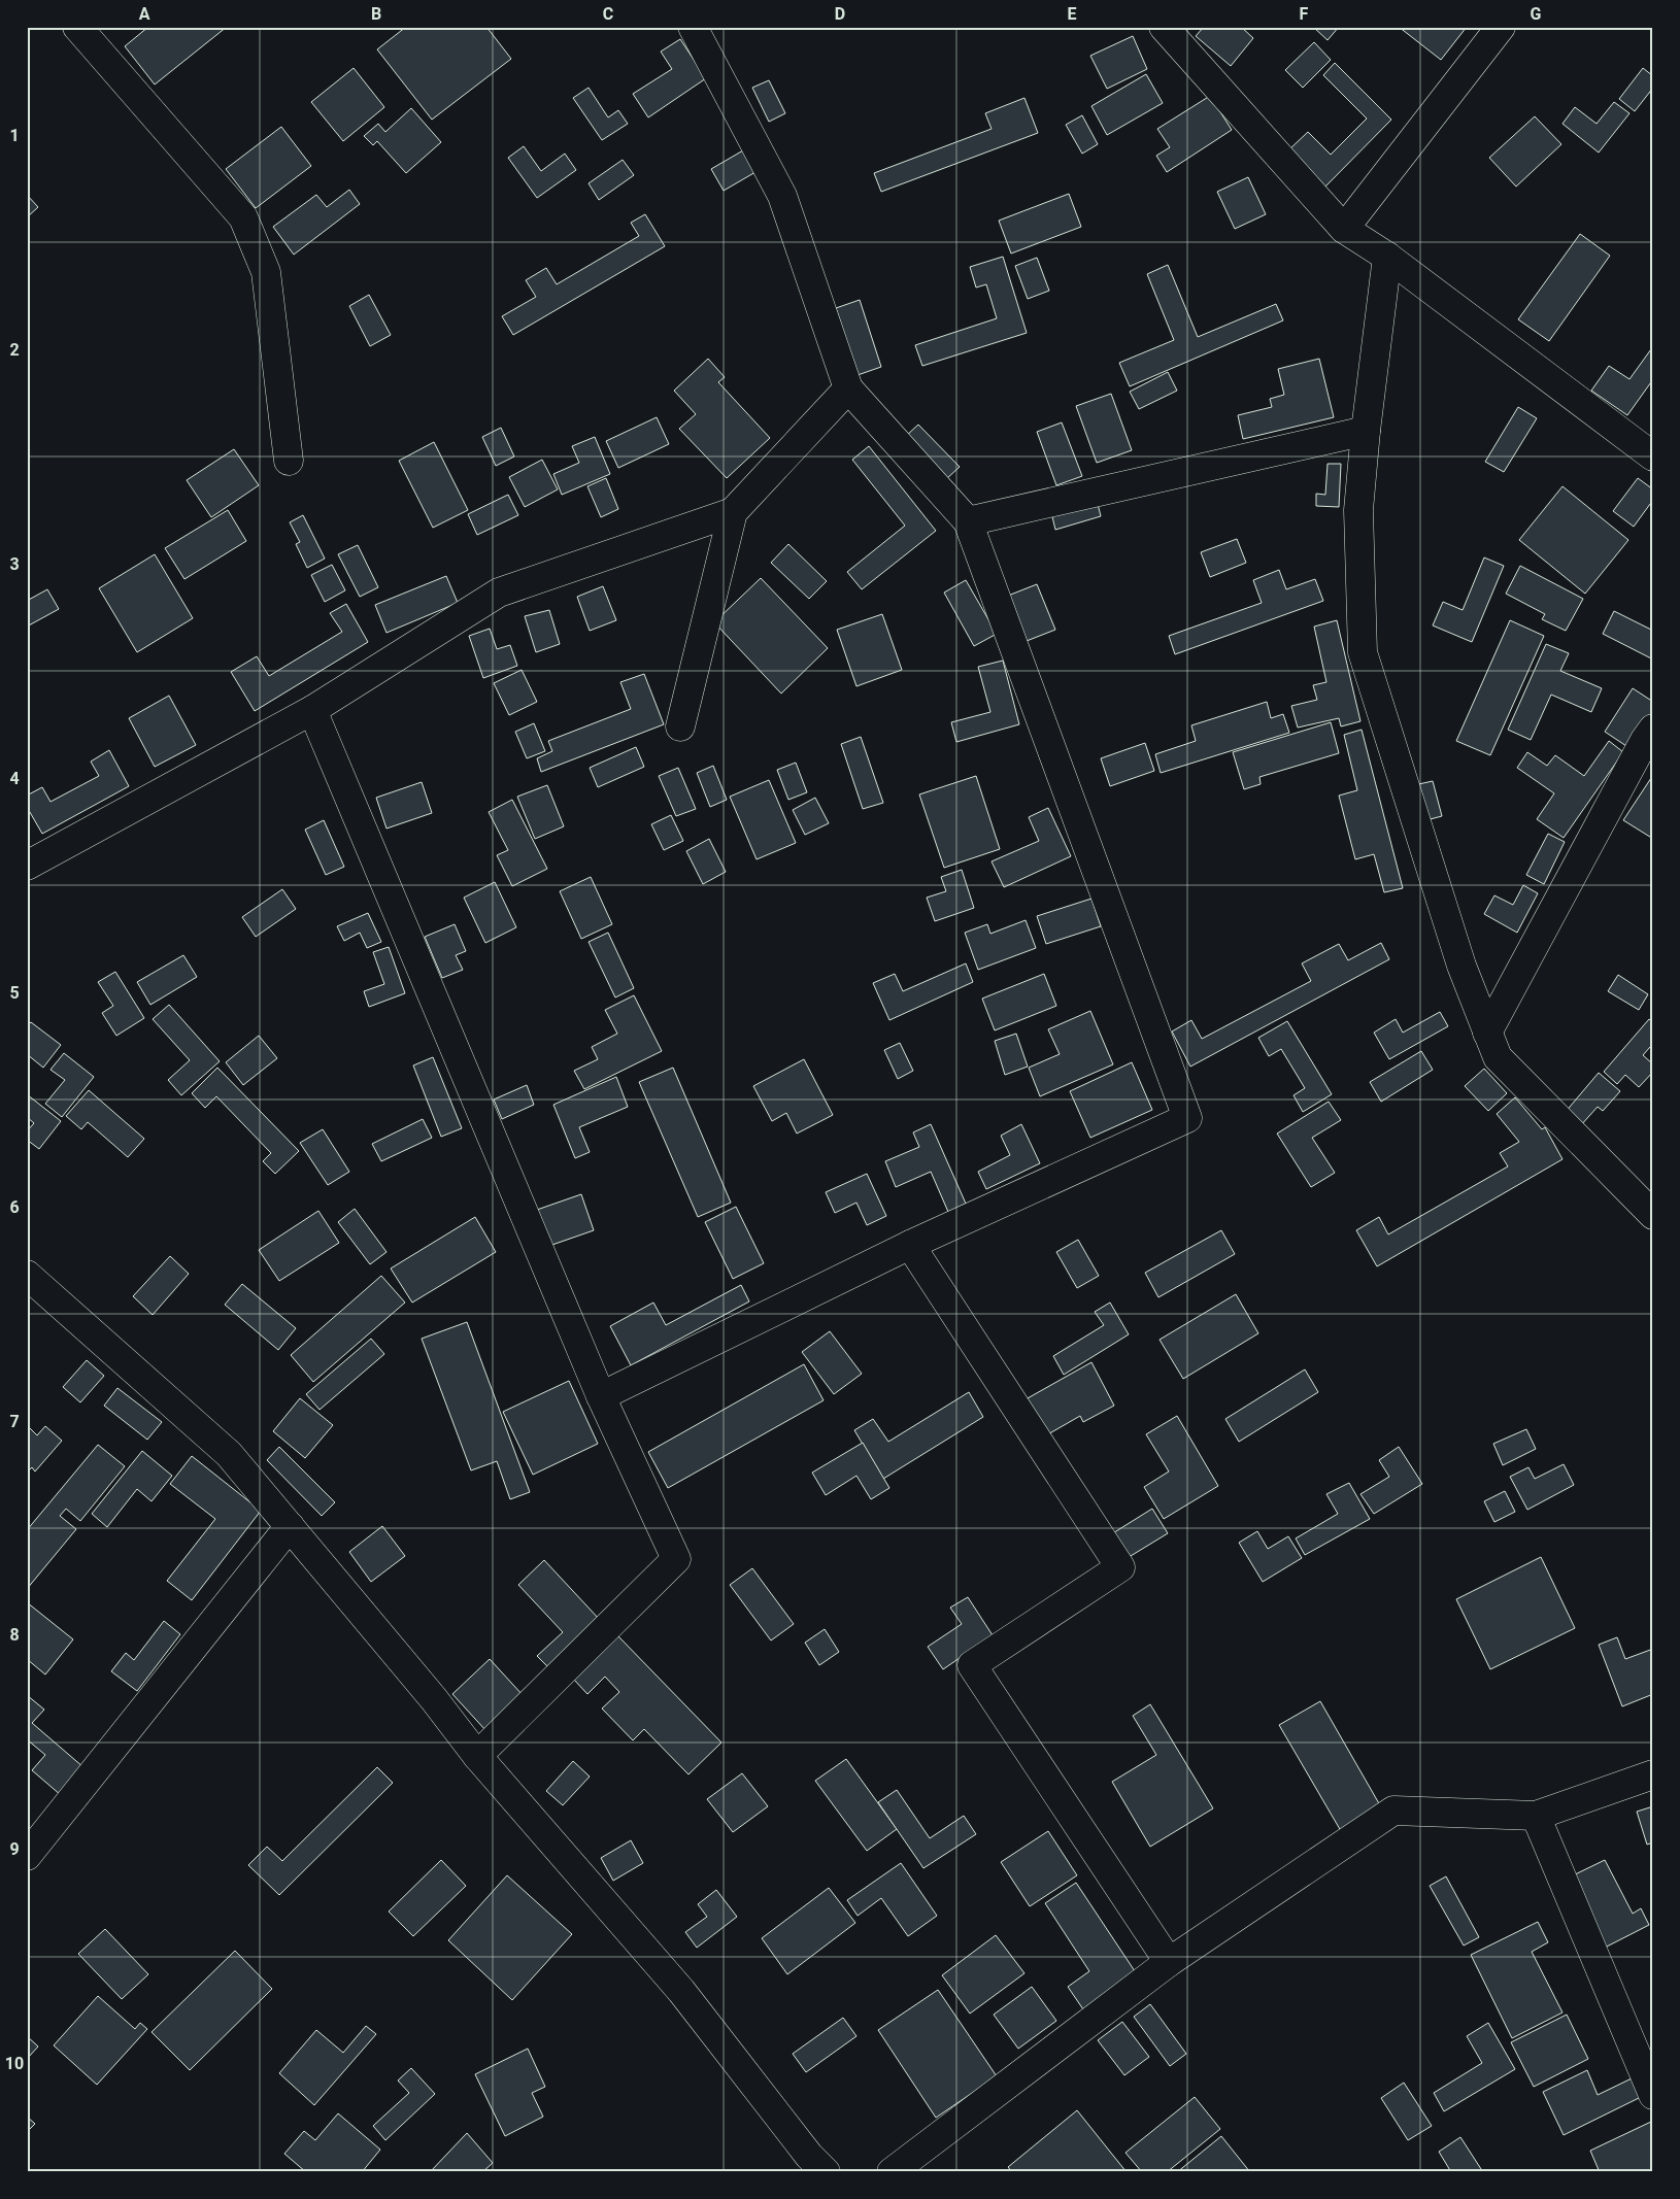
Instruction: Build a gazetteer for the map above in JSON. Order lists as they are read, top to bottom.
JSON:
{
  "grid": {
    "columns": [
      "A",
      "B",
      "C",
      "D",
      "E",
      "F",
      "G"
    ],
    "rows": [
      "1",
      "2",
      "3",
      "4",
      "5",
      "6",
      "7",
      "8",
      "9",
      "10"
    ]
  }
}
